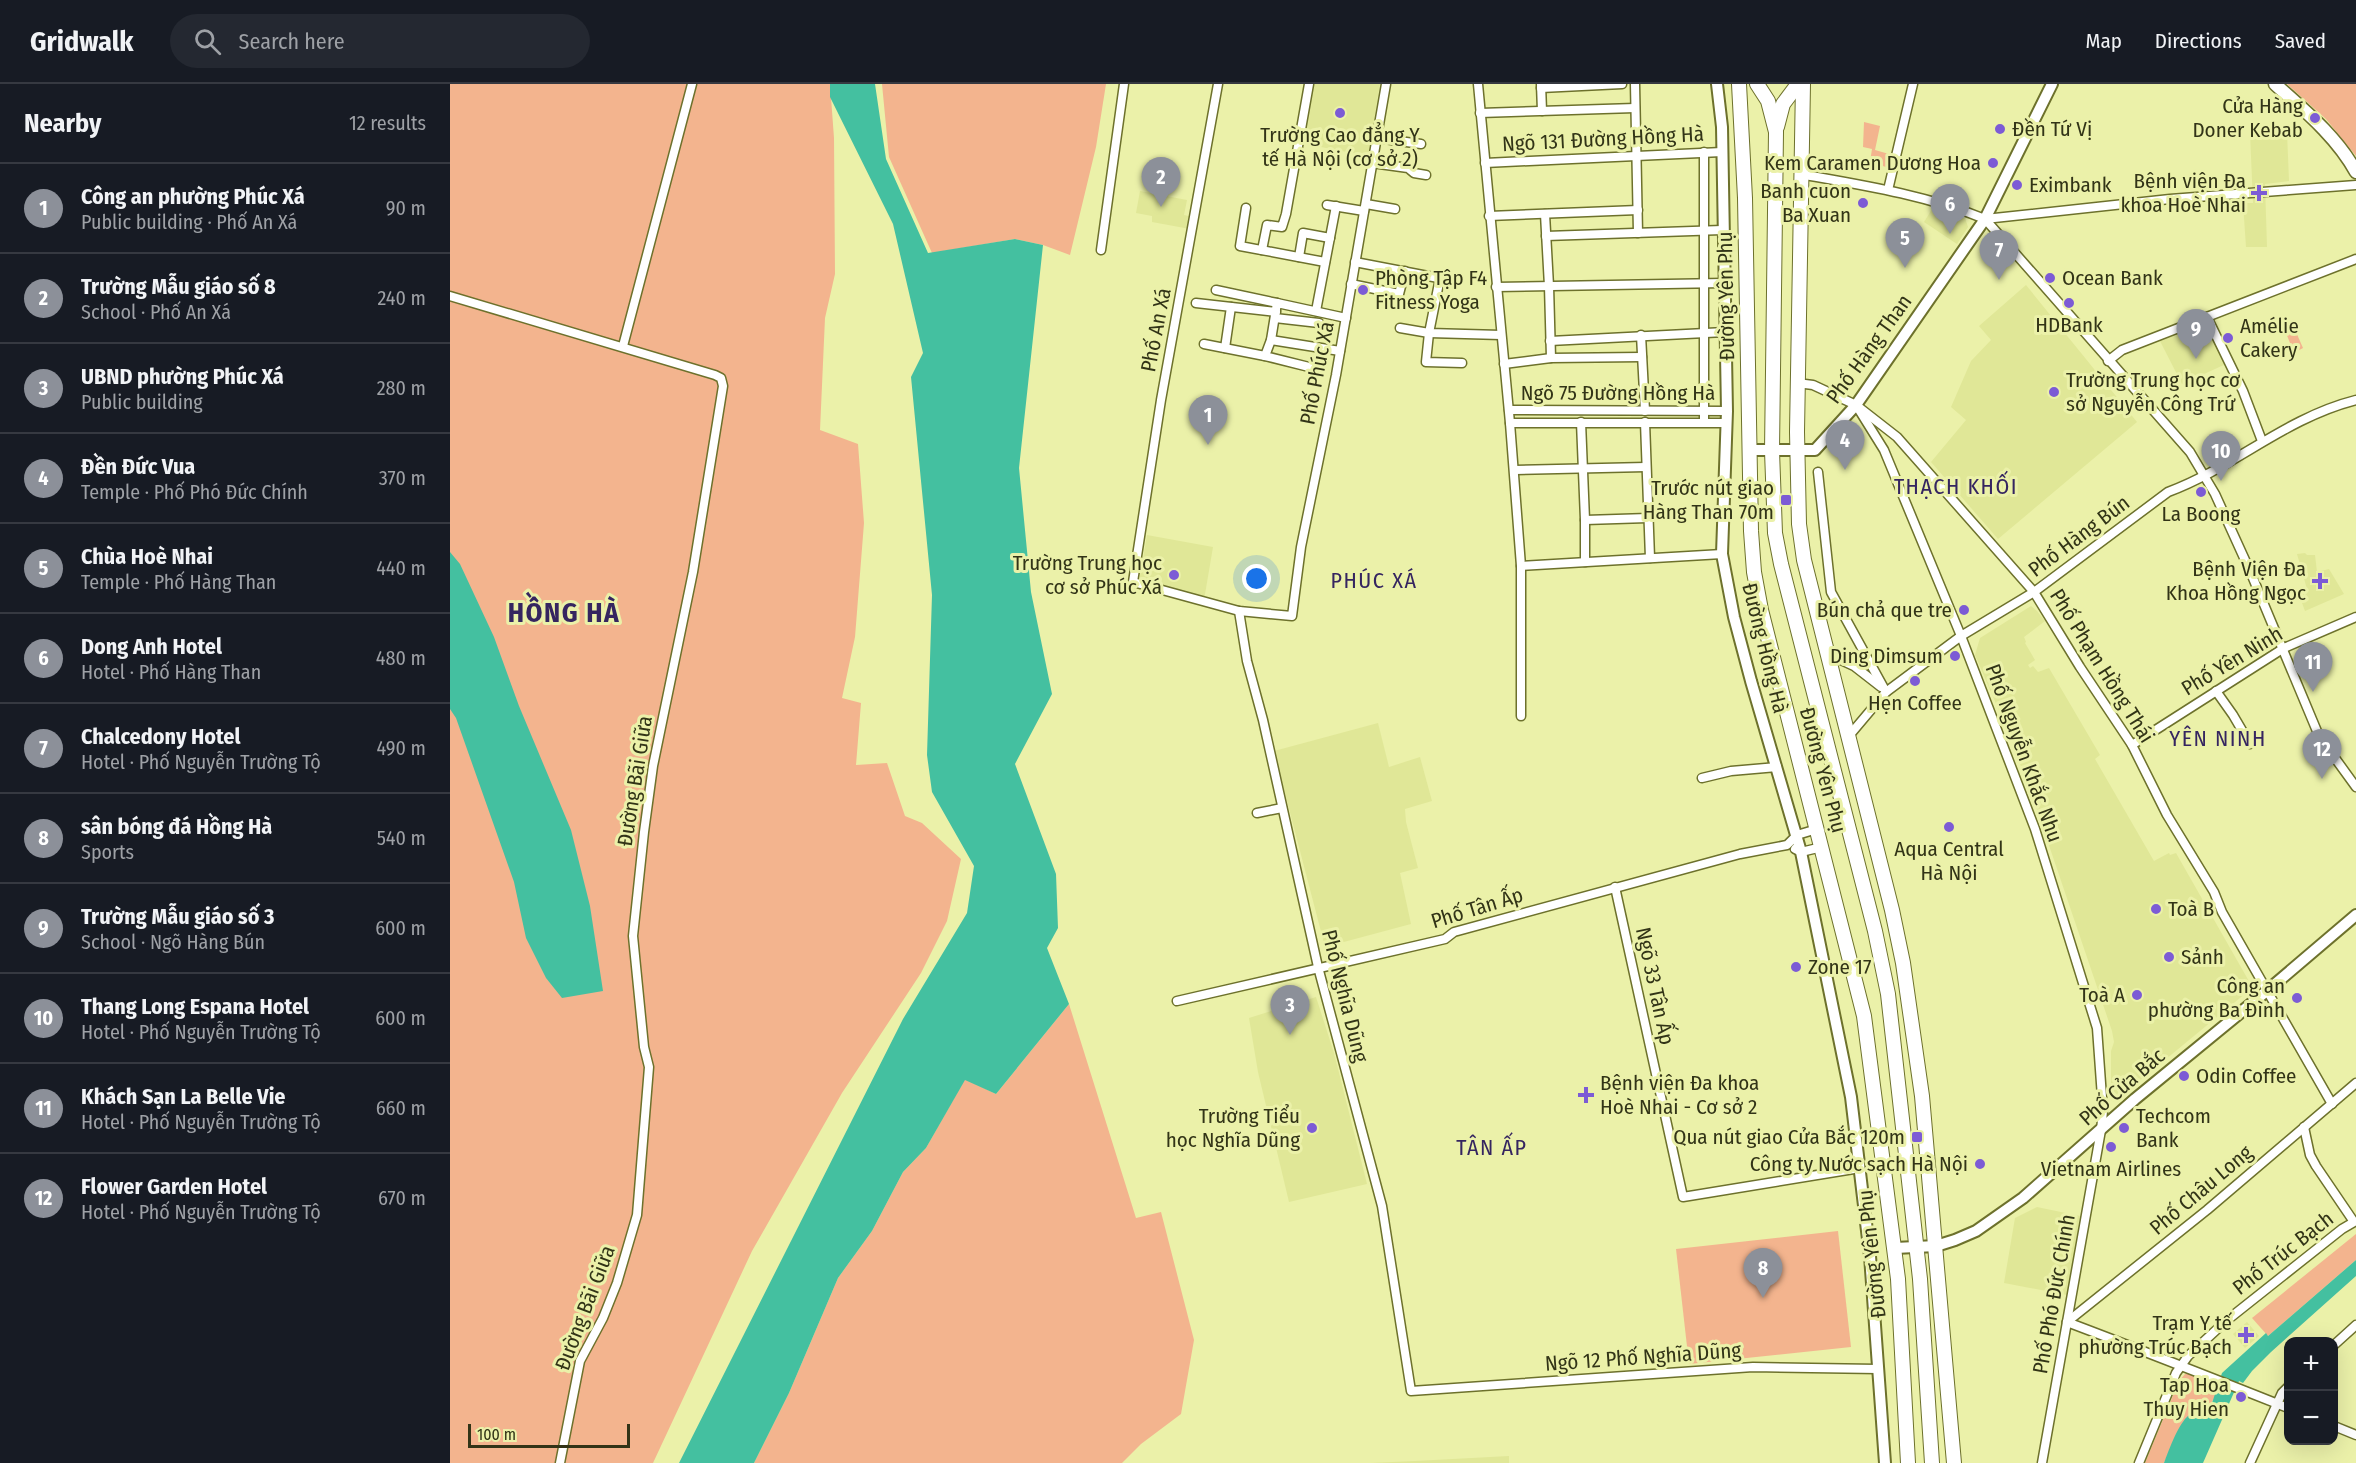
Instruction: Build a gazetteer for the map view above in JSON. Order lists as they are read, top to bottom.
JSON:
{
  "streets": {
    "main road": ["Đường Yên Phụ"],
    "street": [
      "Ngõ 131 Đường Hồng Hà",
      "Phố An Xá",
      "Phố Hàng Than",
      "Phố Phúc Xá",
      "Ngõ 75 Đường Hồng Hà",
      "Phố Hàng Bún",
      "Đường Hồng Hà",
      "Phố Yên Ninh",
      "Phố Phạm Hồng Thái",
      "Phố Nguyễn Khắc Nhu",
      "Đường Bãi Giữa",
      "Phố Tân Ấp",
      "Ngõ 33 Tân Ấp",
      "Phố Nghĩa Dũng",
      "Phố Cửa Bắc",
      "Phố Châu Long",
      "Phố Trúc Bạch",
      "Phố Phó Đức Chính",
      "Ngõ 12 Phố Nghĩa Dũng"
    ]
  },
  "crossings": [
    ["Ngõ 131 Đường Hồng Hà", "Đường Hồng Hà"],
    ["Đường Yên Phụ", "Phố Hàng Than"],
    ["Đường Yên Phụ", "Phố Hàng Bún"],
    ["Đường Yên Phụ", "Phố Phạm Hồng Thái"],
    ["Đường Yên Phụ", "Phố Cửa Bắc"],
    ["Phố An Xá", "Phố Phúc Xá"],
    ["Phố An Xá", "Phố Nghĩa Dũng"],
    ["Phố Hàng Than", "Phố Phạm Hồng Thái"],
    ["Phố Hàng Than", "Phố Nguyễn Khắc Nhu"],
    ["Phố Phúc Xá", "Phố Nghĩa Dũng"],
    ["Ngõ 75 Đường Hồng Hà", "Đường Hồng Hà"],
    ["Phố Hàng Bún", "Phố Phạm Hồng Thái"],
    ["Phố Hàng Bún", "Phố Nguyễn Khắc Nhu"],
    ["Đường Hồng Hà", "Ngõ 33 Tân Ấp"],
    ["Đường Hồng Hà", "Ngõ 12 Phố Nghĩa Dũng"],
    ["Phố Yên Ninh", "Phố Phạm Hồng Thái"],
    ["Phố Phạm Hồng Thái", "Phố Nguyễn Khắc Nhu"],
    ["Phố Phạm Hồng Thái", "Phố Cửa Bắc"],
    ["Phố Phạm Hồng Thái", "Phố Châu Long"],
    ["Phố Nguyễn Khắc Nhu", "Phố Cửa Bắc"],
    ["Phố Nguyễn Khắc Nhu", "Phố Phó Đức Chính"],
    ["Phố Tân Ấp", "Ngõ 33 Tân Ấp"],
    ["Phố Tân Ấp", "Phố Nghĩa Dũng"],
    ["Phố Nghĩa Dũng", "Ngõ 12 Phố Nghĩa Dũng"],
    ["Phố Cửa Bắc", "Phố Phó Đức Chính"],
    ["Phố Châu Long", "Phố Trúc Bạch"],
    ["Phố Châu Long", "Phố Phó Đức Chính"]
  ],
  "districts": [
    "THẠCH KHỐI",
    "PHÚC XÁ",
    "HỒNG HÀ",
    "YÊN NINH",
    "TÂN ẤP"
  ],
  "places": {
    "other": [
      "Trường Cao đẳng Y tế Hà Nội (cơ sở 2)",
      "Cửa Hàng Doner Kebab",
      "Đền Tứ Vị",
      "Kem Caramen Dương Hoa",
      "Eximbank",
      "Banh cuon Ba Xuan",
      "Ocean Bank",
      "Phòng Tập F4 Fitness Yoga",
      "HDBank",
      "Amélie Cakery",
      "Trường Trung học cơ sở Nguyễn Công Trứ",
      "La Boong",
      "Trường Trung học cơ sở Phúc Xá",
      "Bún chả que tre",
      "Ding Dimsum",
      "Hẹn Coffee",
      "Aqua Central Hà Nội",
      "Toà B",
      "Sảnh",
      "Zone 17",
      "Toà A",
      "Công an phường Ba Đình",
      "Odin Coffee",
      "Trường Tiểu học Nghĩa Dũng",
      "Techcom Bank",
      "Vietnam Airlines",
      "Công ty Nước sạch Hà Nội",
      "Tap Hoa Thuy Hien"
    ],
    "health": [
      "Bệnh viện Đa khoa Hoè Nhai",
      "Bệnh Viện Đa Khoa Hồng Ngọc",
      "Bệnh viện Đa khoa Hoè Nhai - Cơ sở 2",
      "Trạm Y tế phường Trúc Bạch"
    ],
    "transit": ["Trước nút giao Hàng Than 70m", "Qua nút giao Cửa Bắc 120m"]
  },
  "scale_bar": "100 m",
  "page": {
    "header": "Gridwalk",
    "search": "Search here",
    "nav": ["Map", "Directions", "Saved"],
    "heading": ["Nearby", "12 results"],
    "pins": [
      "2",
      "6",
      "5",
      "7",
      "9",
      "1",
      "4",
      "10",
      "11",
      "12",
      "3",
      "8"
    ],
    "list": [
      {
        "mark": "1",
        "name": "Công an phường Phúc Xá",
        "note": "Public building · Phố An Xá",
        "value": "90 m"
      },
      {
        "mark": "2",
        "name": "Trường Mẫu giáo số 8",
        "note": "School · Phố An Xá",
        "value": "240 m"
      },
      {
        "mark": "3",
        "name": "UBND phường Phúc Xá",
        "note": "Public building",
        "value": "280 m"
      },
      {
        "mark": "4",
        "name": "Đền Đức Vua",
        "note": "Temple · Phố Phó Đức Chính",
        "value": "370 m"
      },
      {
        "mark": "5",
        "name": "Chùa Hoè Nhai",
        "note": "Temple · Phố Hàng Than",
        "value": "440 m"
      },
      {
        "mark": "6",
        "name": "Dong Anh Hotel",
        "note": "Hotel · Phố Hàng Than",
        "value": "480 m"
      },
      {
        "mark": "7",
        "name": "Chalcedony Hotel",
        "note": "Hotel · Phố Nguyễn Trường Tộ",
        "value": "490 m"
      },
      {
        "mark": "8",
        "name": "sân bóng đá Hồng Hà",
        "note": "Sports",
        "value": "540 m"
      },
      {
        "mark": "9",
        "name": "Trường Mẫu giáo số 3",
        "note": "School · Ngõ Hàng Bún",
        "value": "600 m"
      },
      {
        "mark": "10",
        "name": "Thang Long Espana Hotel",
        "note": "Hotel · Phố Nguyễn Trường Tộ",
        "value": "600 m"
      },
      {
        "mark": "11",
        "name": "Khách Sạn La Belle Vie",
        "note": "Hotel · Phố Nguyễn Trường Tộ",
        "value": "660 m"
      },
      {
        "mark": "12",
        "name": "Flower Garden Hotel",
        "note": "Hotel · Phố Nguyễn Trường Tộ",
        "value": "670 m"
      }
    ],
    "map_buttons": ["+", "−"],
    "scale": "100 m"
  }
}
